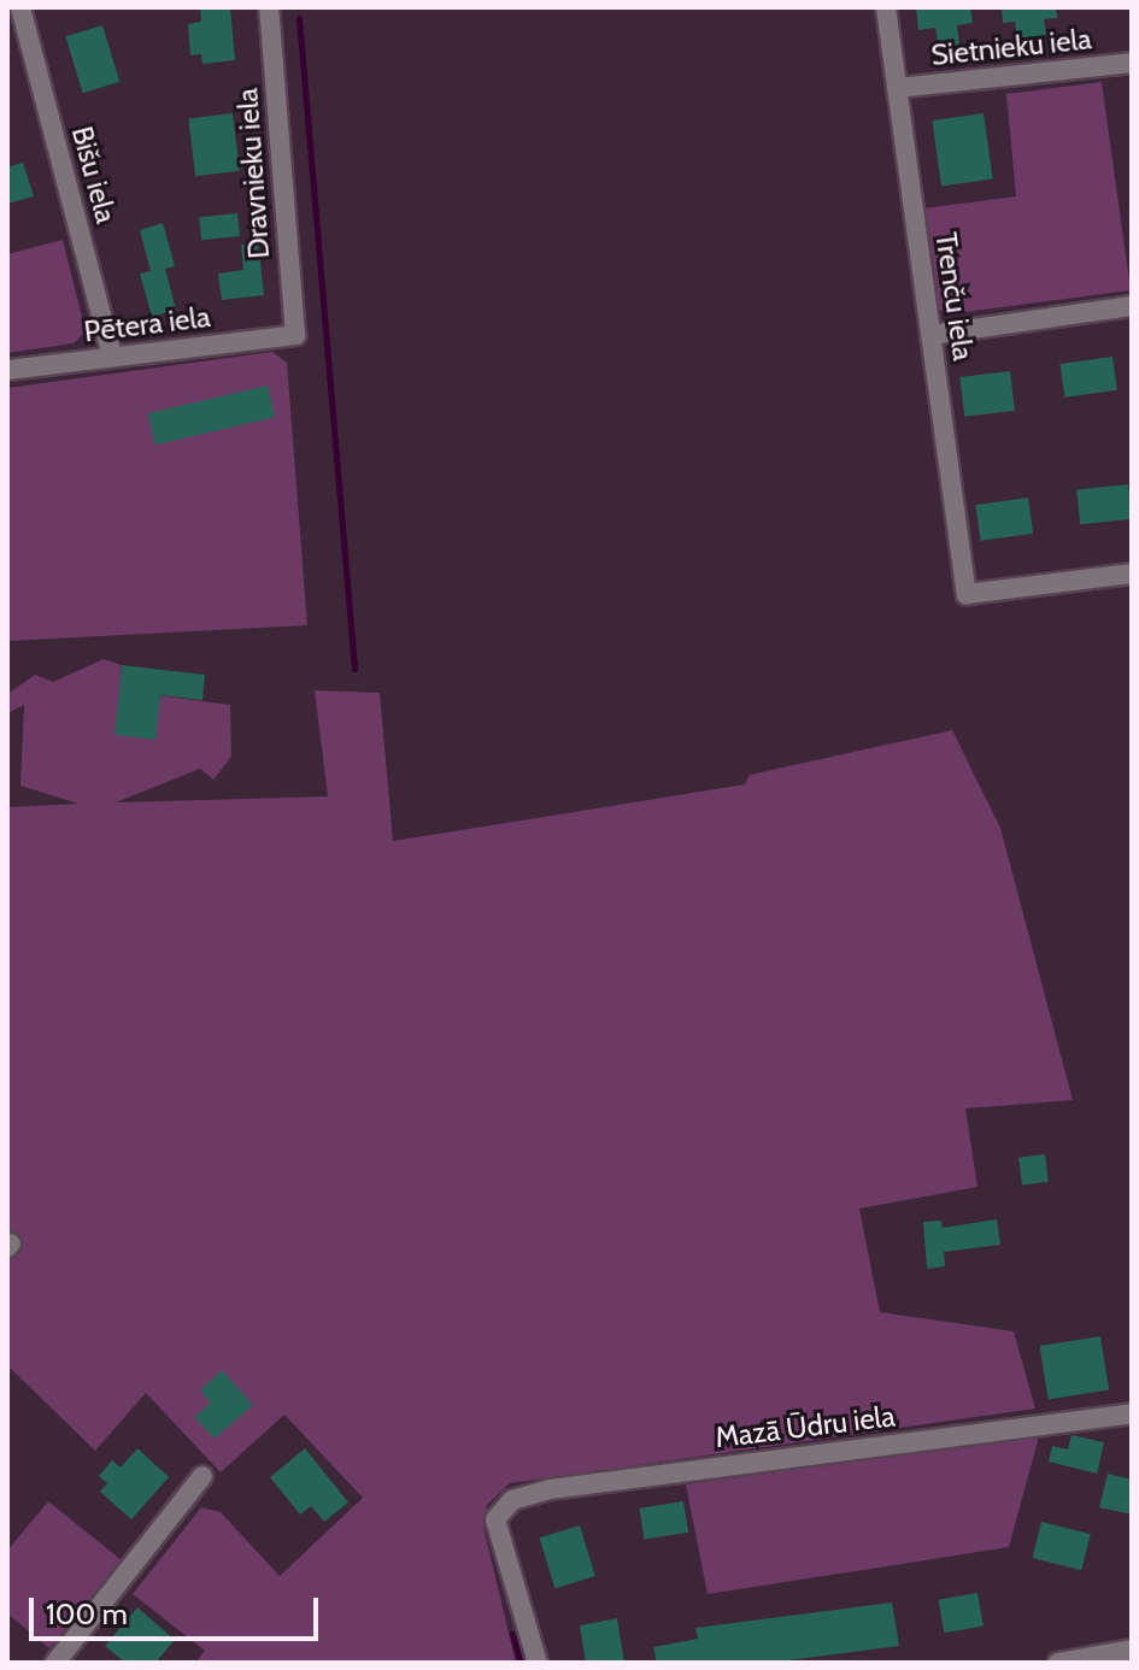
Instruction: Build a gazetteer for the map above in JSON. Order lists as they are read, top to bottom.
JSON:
{
  "streets": {
    "street": [
      "Sietnieku iela",
      "Dravnieku iela",
      "Bišu iela",
      "Trenču iela",
      "Pētera iela",
      "Mazā Ūdru iela"
    ]
  },
  "crossings": [
    ["Sietnieku iela", "Trenču iela"],
    ["Dravnieku iela", "Pētera iela"],
    ["Bišu iela", "Pētera iela"]
  ],
  "scale_bar": "100 m"
}
